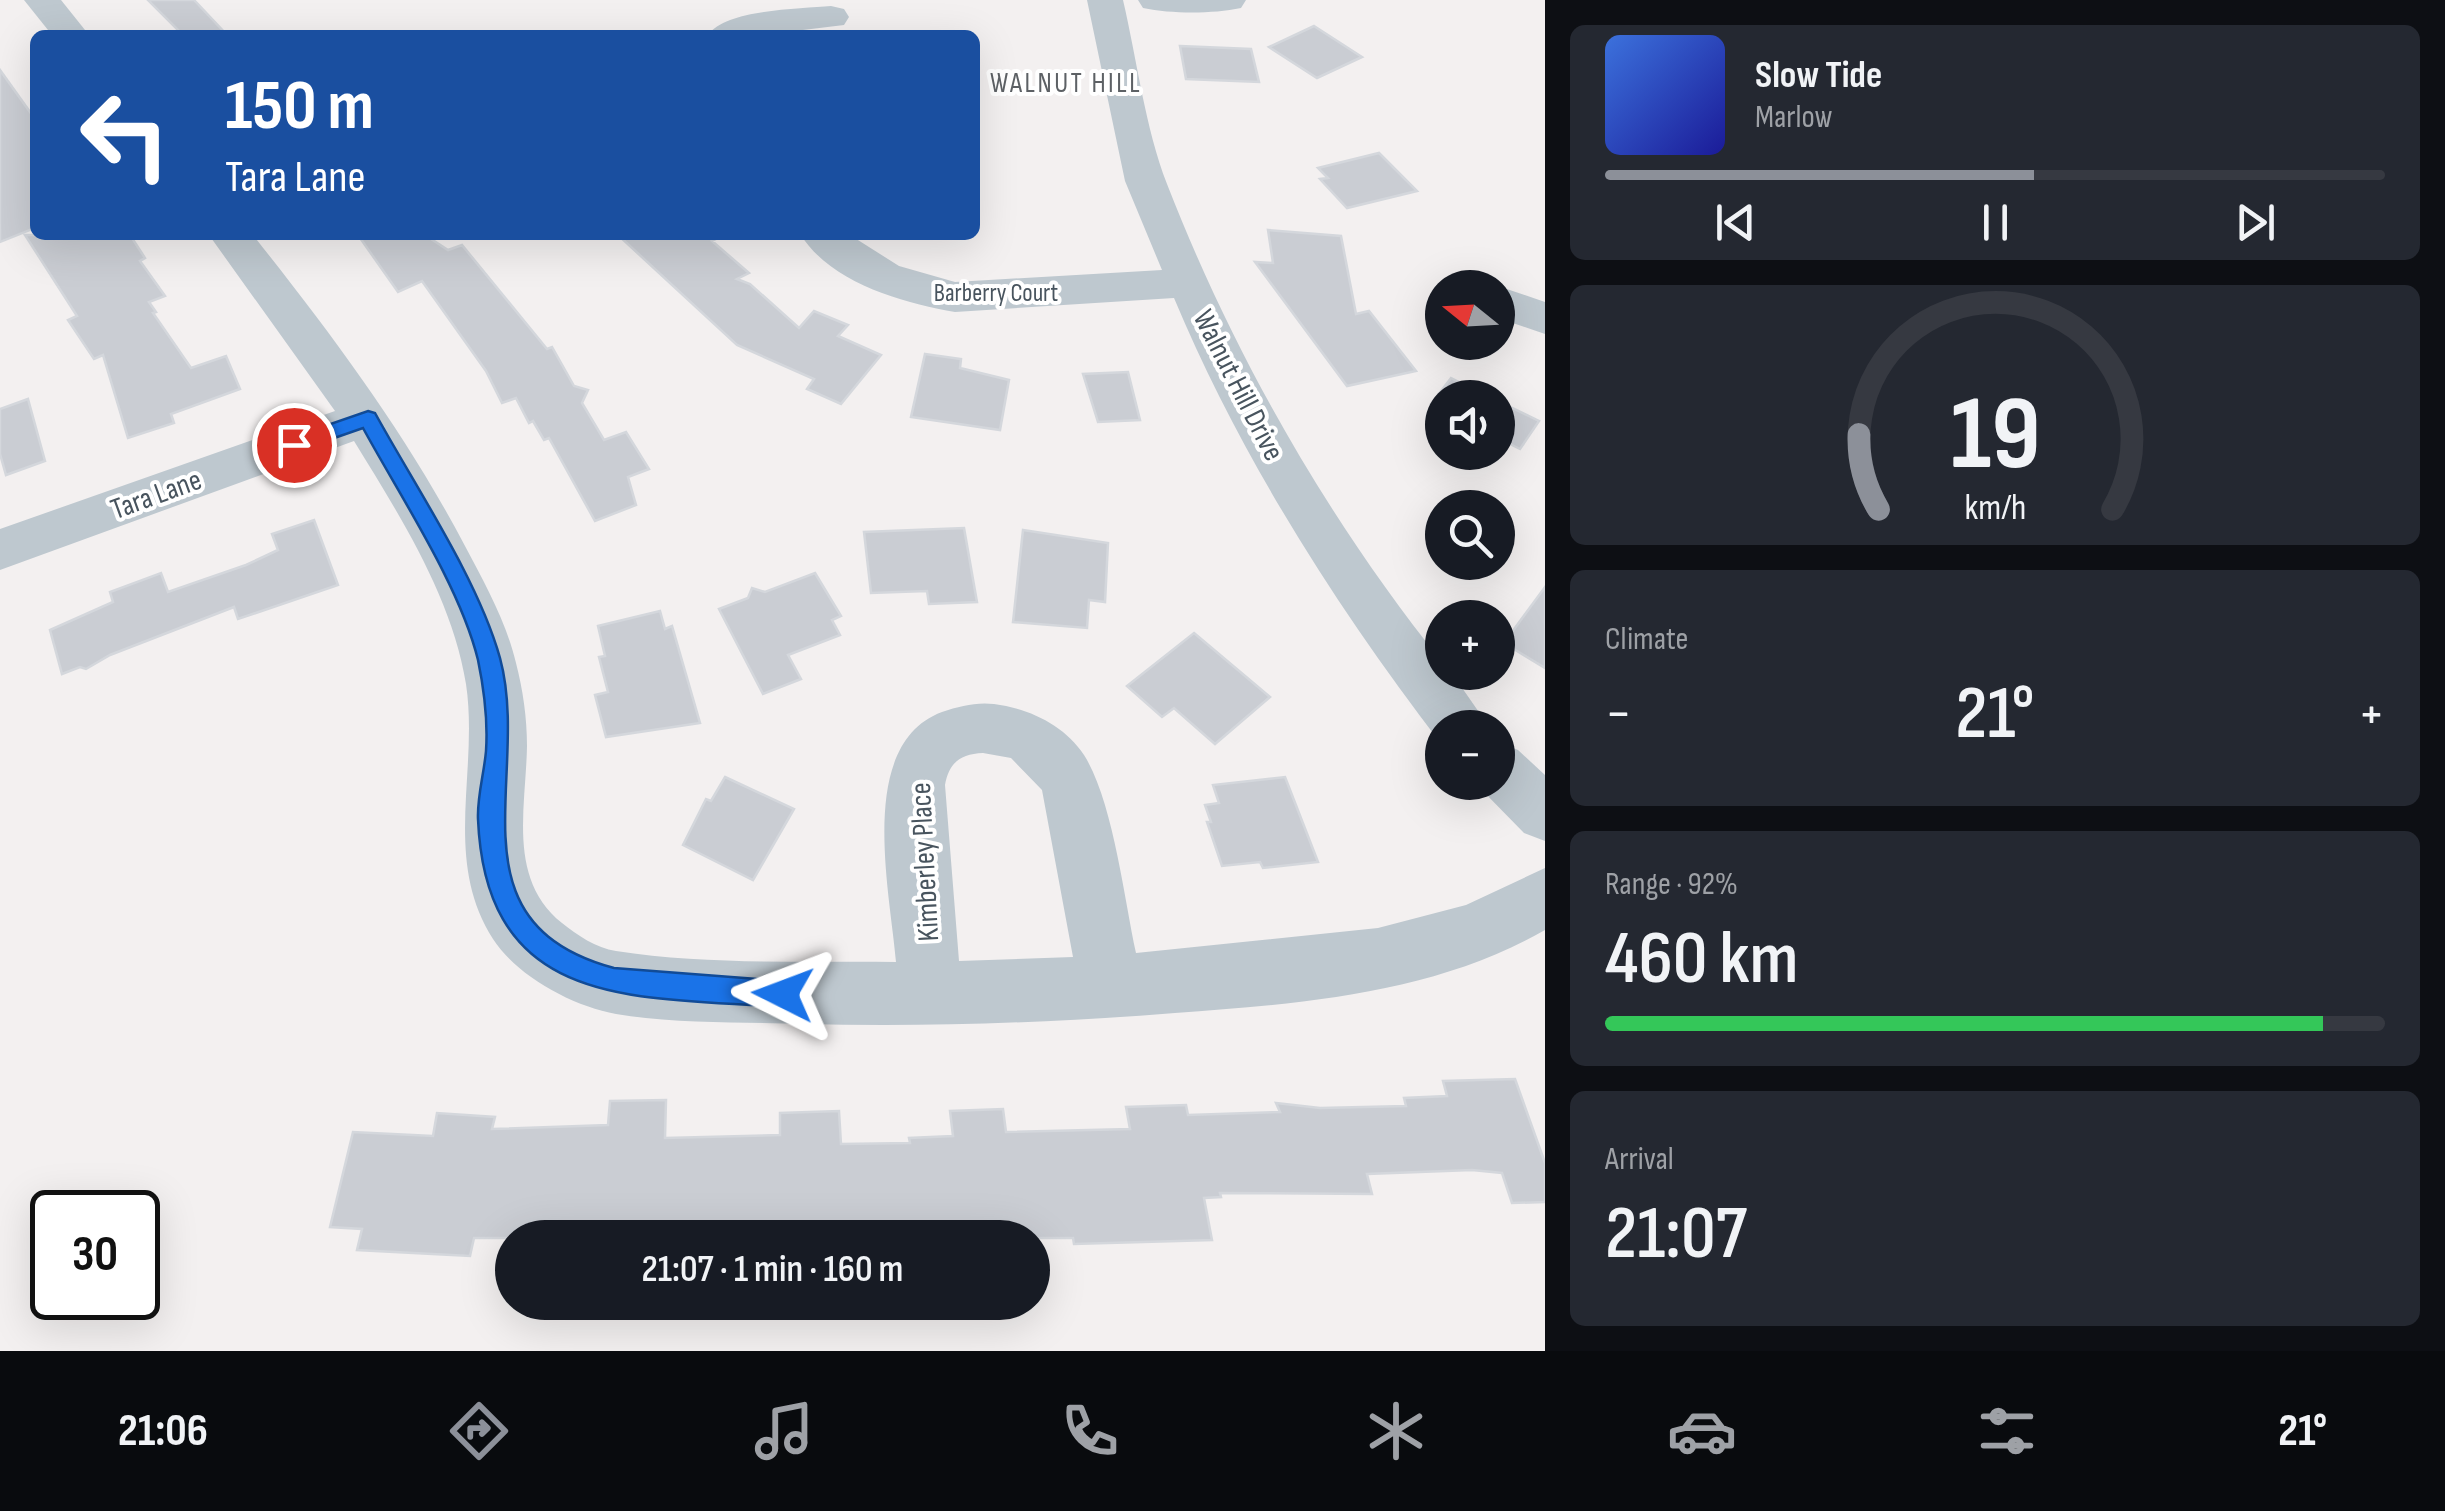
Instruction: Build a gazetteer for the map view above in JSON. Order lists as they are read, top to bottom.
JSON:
{
  "streets": {
    "street": [
      "Barberry Court",
      "Walnut Hill Drive",
      "Tara Lane",
      "Kimberley Place"
    ]
  },
  "crossings": [
    ["Barberry Court", "Walnut Hill Drive"]
  ],
  "districts": ["WALNUT HILL"],
  "north": "left",
  "page": {
    "turn": ["150 m", "Tara Lane"],
    "song": ["Slow Tide", "Marlow"],
    "map_buttons": ["+", "−"],
    "tile": [
      "Climate",
      ["Range · 92%", "460 km"],
      ["Arrival", "21:07"]
    ],
    "heat": ["−", "21°", "+"],
    "limit": "30",
    "trip": "21:07 · 1 min · 160 m",
    "tabs": ["21:06", "21°"],
    "gauge": ["19", "km/h"]
  }
}
